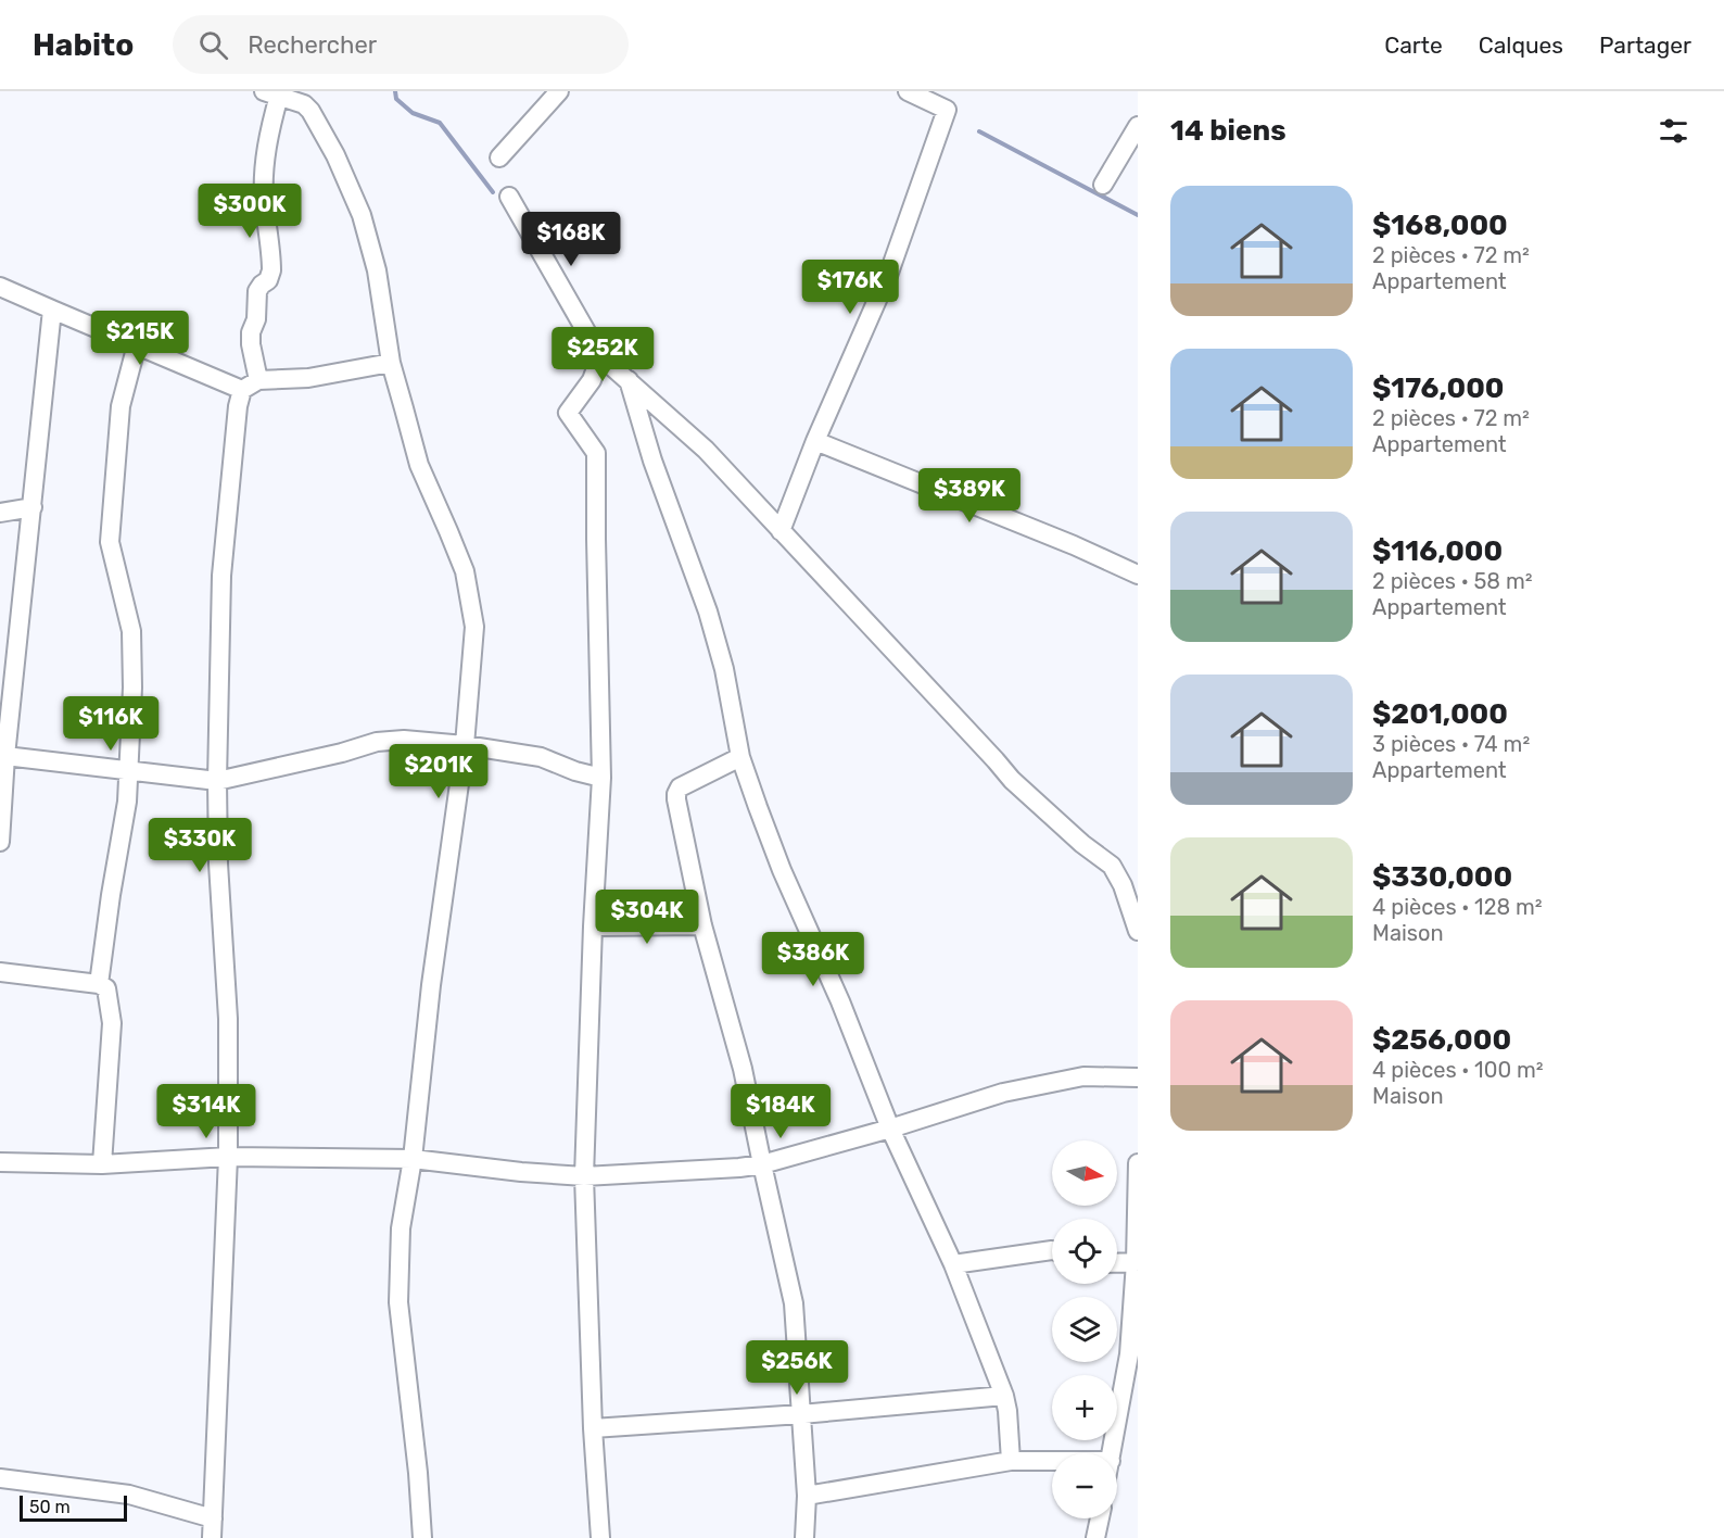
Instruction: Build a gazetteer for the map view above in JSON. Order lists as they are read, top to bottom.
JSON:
{
  "scale_bar": "50 m",
  "north": "right",
  "page": {
    "header": "Habito",
    "search": "Rechercher",
    "nav": ["Carte", "Calques", "Partager"],
    "heading": "14 biens",
    "list": [
      {
        "name": "$168,000",
        "note": "2 pièces · 72 m² · Appartement"
      },
      {
        "name": "$176,000",
        "note": "2 pièces · 72 m² · Appartement"
      },
      {
        "name": "$116,000",
        "note": "2 pièces · 58 m² · Appartement"
      },
      {
        "name": "$201,000",
        "note": "3 pièces · 74 m² · Appartement"
      },
      {
        "name": "$330,000",
        "note": "4 pièces · 128 m² · Maison"
      },
      {
        "name": "$256,000",
        "note": "4 pièces · 100 m² · Maison"
      }
    ],
    "price": [
      "$300K",
      "$168K",
      "$176K",
      "$215K",
      "$252K",
      "$389K",
      "$116K",
      "$201K",
      "$330K",
      "$304K",
      "$386K",
      "$314K",
      "$184K",
      "$256K"
    ],
    "map_buttons": ["+", "−"],
    "scale": "50 m"
  }
}
